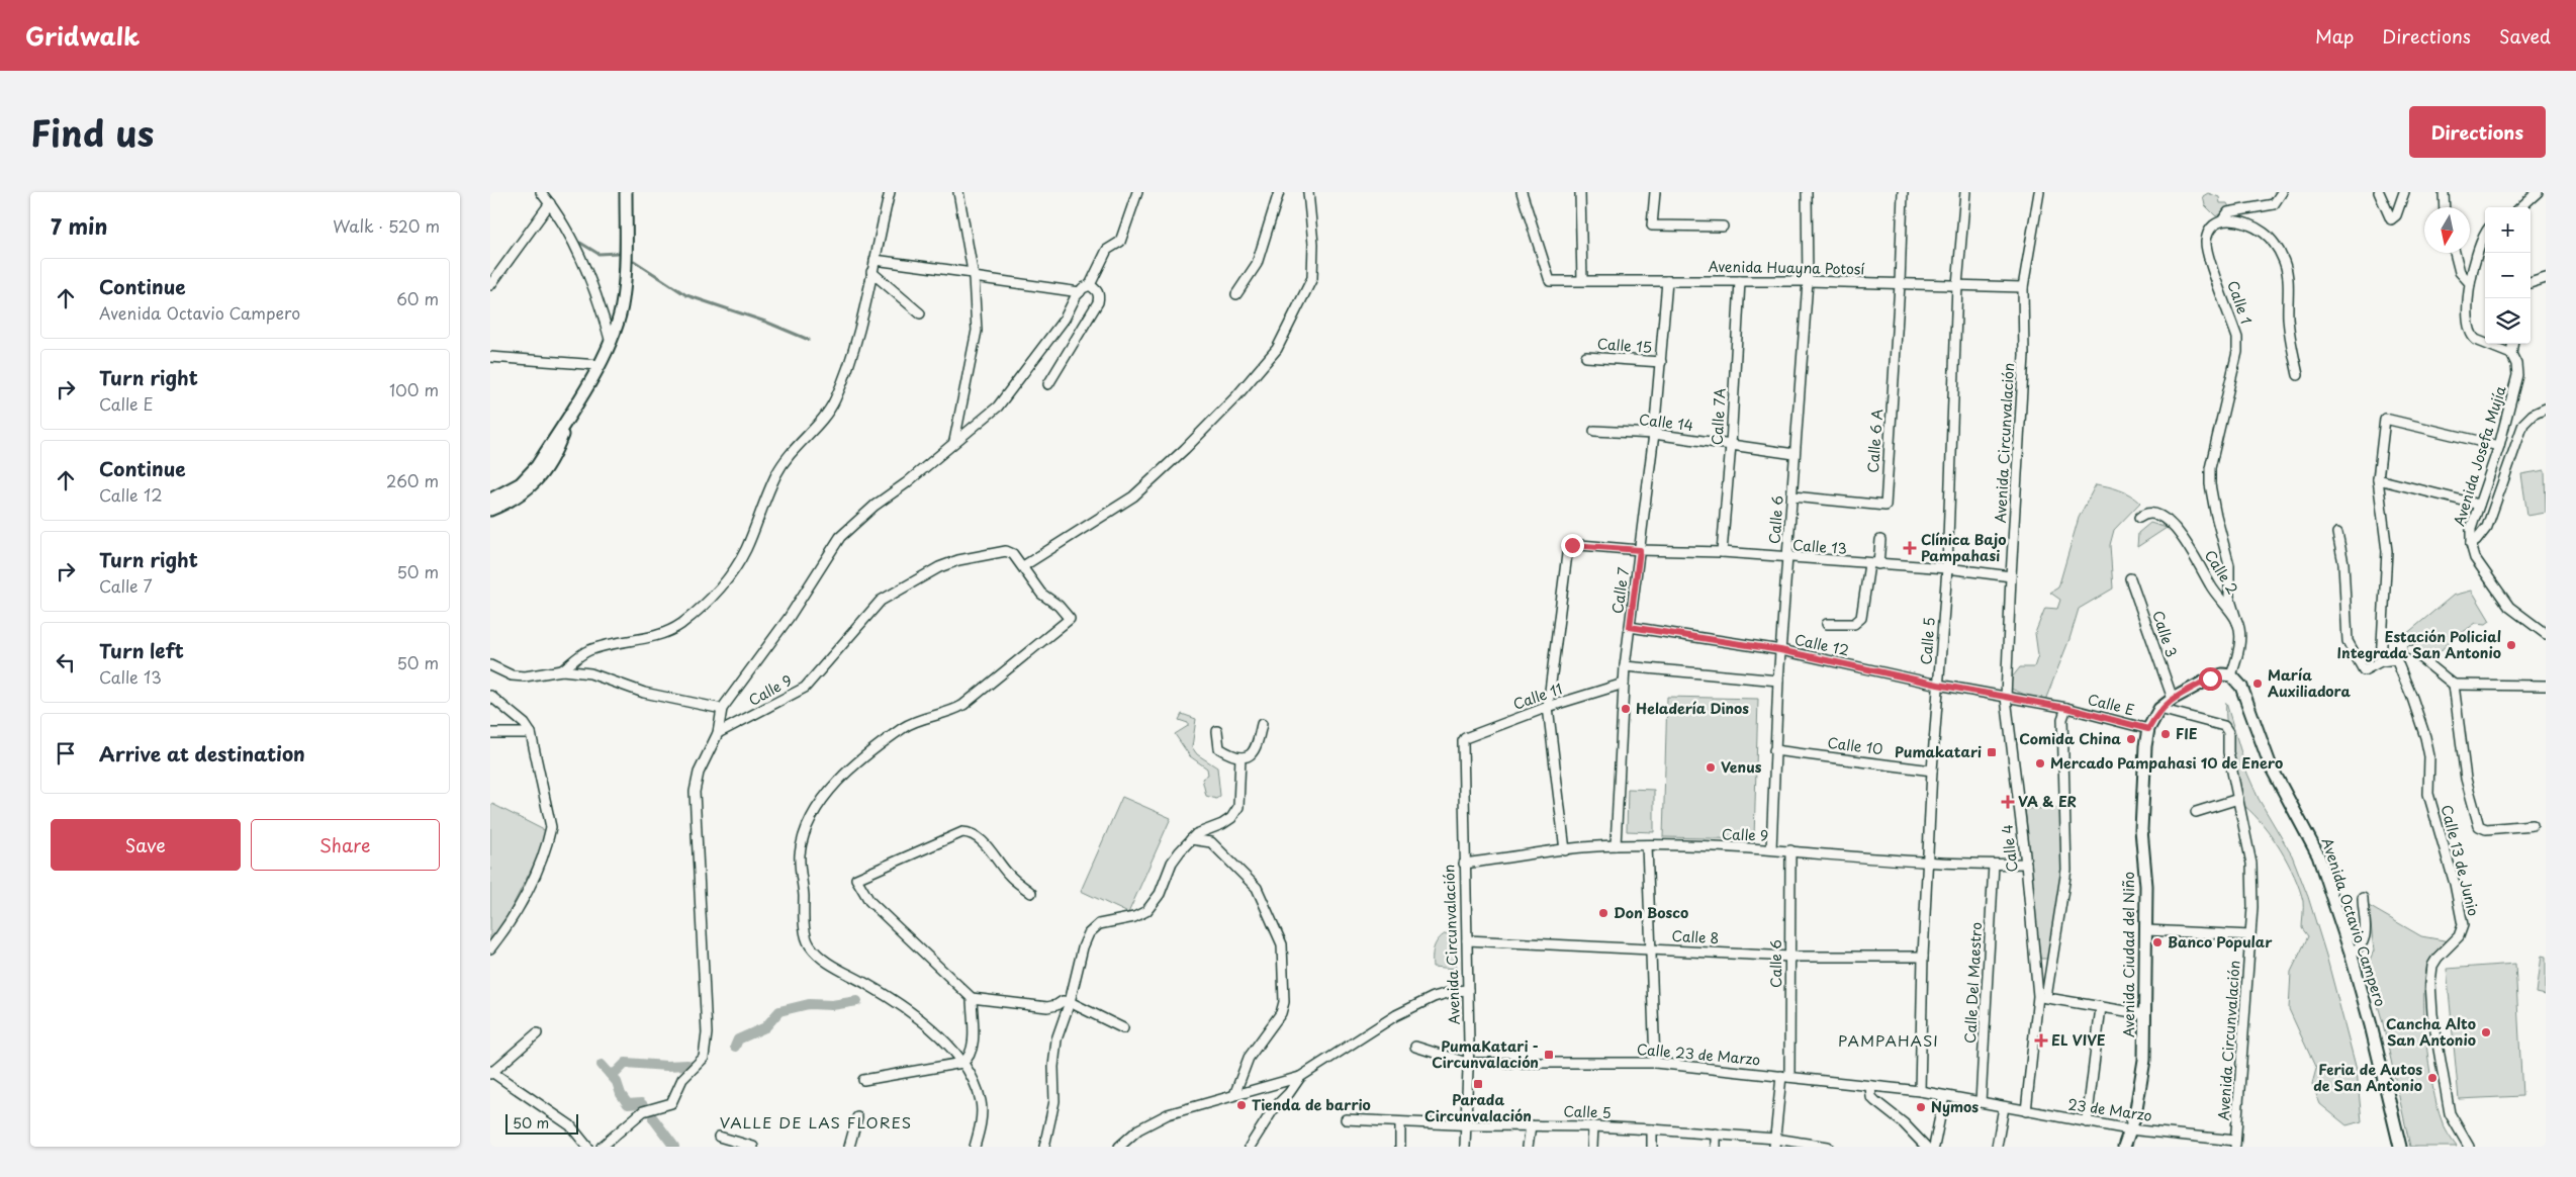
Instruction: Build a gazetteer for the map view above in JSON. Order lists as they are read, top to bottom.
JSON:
{
  "streets": {
    "main road": ["Avenida Octavio Campero", "Avenida Ciudad del Niño"],
    "street": [
      "Avenida Huayna Potosí",
      "Calle 1",
      "Calle 15",
      "Calle 7A",
      "Calle 14",
      "Calle 6 A",
      "Avenida Circunvalación",
      "Avenida Josefa Mujía",
      "Calle 6",
      "Calle 13",
      "Calle 2",
      "Calle 7",
      "Calle 3",
      "Calle 5",
      "Calle 12",
      "Calle 9",
      "Calle 11",
      "Calle E",
      "Calle 10",
      "Calle 4",
      "Calle 13 de Junio",
      "Calle 8",
      "Calle Del Maestro",
      "Calle 23 de Marzo",
      "23 de Marzo"
    ]
  },
  "crossings": [
    ["Avenida Huayna Potosí", "Calle 7A"],
    ["Avenida Huayna Potosí", "Calle 6 A"],
    ["Avenida Huayna Potosí", "Avenida Circunvalación"],
    ["Avenida Huayna Potosí", "Calle 6"],
    ["Avenida Huayna Potosí", "Calle 7"],
    ["Avenida Huayna Potosí", "Calle 5"],
    ["Calle 1", "Calle 2"],
    ["Calle 15", "Calle 7"],
    ["Calle 7A", "Calle 14"],
    ["Calle 7A", "Calle 13"],
    ["Calle 14", "Calle 6"],
    ["Calle 14", "Calle 7"],
    ["Calle 6 A", "Calle 6"],
    ["Avenida Circunvalación", "Calle 13"],
    ["Avenida Circunvalación", "Calle 5"],
    ["Avenida Circunvalación", "Calle 12"],
    ["Avenida Circunvalación", "Calle 9"],
    ["Avenida Circunvalación", "Calle 11"],
    ["Avenida Circunvalación", "Calle E"],
    ["Avenida Circunvalación", "Calle 4"],
    ["Avenida Circunvalación", "Calle 8"],
    ["Avenida Circunvalación", "Calle 23 de Marzo"],
    ["Avenida Circunvalación", "23 de Marzo"],
    ["Calle 6", "Calle 13"],
    ["Calle 6", "Calle 12"],
    ["Calle 6", "Calle 9"],
    ["Calle 6", "Calle 10"],
    ["Calle 6", "Calle 8"],
    ["Calle 6", "Calle 23 de Marzo"],
    ["Calle 13", "Calle 7"],
    ["Calle 13", "Calle 5"],
    ["Calle 13", "Calle 11"],
    ["Calle 7", "Calle 12"],
    ["Calle 7", "Calle 9"],
    ["Calle 7", "Calle 11"],
    ["Calle 5", "Calle 12"],
    ["Calle 5", "Calle 9"],
    ["Calle 5", "Calle 10"],
    ["Calle 5", "Calle 8"],
    ["Calle 5", "Calle 23 de Marzo"],
    ["Calle 12", "Calle E"],
    ["Calle 12", "Calle 4"],
    ["Calle 9", "Calle 4"],
    ["Calle 9", "Calle Del Maestro"],
    ["Calle E", "Calle 4"],
    ["Calle E", "Avenida Ciudad del Niño"],
    ["Calle 4", "23 de Marzo"],
    ["Avenida Ciudad del Niño", "23 de Marzo"],
    ["Calle Del Maestro", "Calle 23 de Marzo"],
    ["Calle Del Maestro", "23 de Marzo"],
    ["Calle 23 de Marzo", "23 de Marzo"]
  ],
  "districts": ["PAMPAHASI", "VALLE DE LAS FLORES"],
  "places": {
    "health": ["Clínica Bajo Pampahasi", "VA & ER", "EL VIVE"],
    "other": [
      "Estación Policial Integrada San Antonio",
      "María Auxiliadora",
      "Heladería Dinos",
      "FIE",
      "Comida China",
      "Mercado Pampahasi 10 de Enero",
      "Venus",
      "Don Bosco",
      "Banco Popular",
      "Cancha Alto San Antonio",
      "Feria de Autos de San Antonio",
      "Tienda de barrio",
      "Nymos"
    ],
    "transit": ["Pumakatari", "PumaKatari - Circunvalación", "Parada Circunvalación"]
  },
  "scale_bar": "50 m",
  "north": "bottom",
  "page": {
    "header": "Gridwalk",
    "nav": ["Map", "Directions", "Saved"],
    "title": "Find us",
    "buttons": [
      "Directions",
      ["Save", "Share"]
    ],
    "heading": ["7 min", "Walk · 520 m"],
    "map_buttons": ["+", "−"],
    "list": [
      ["Continue", "Avenida Octavio Campero", "60 m"],
      ["Turn right", "Calle E", "100 m"],
      ["Continue", "Calle 12", "260 m"],
      ["Turn right", "Calle 7", "50 m"],
      ["Turn left", "Calle 13", "50 m"],
      "Arrive at destination"
    ],
    "scale": "50 m"
  }
}
